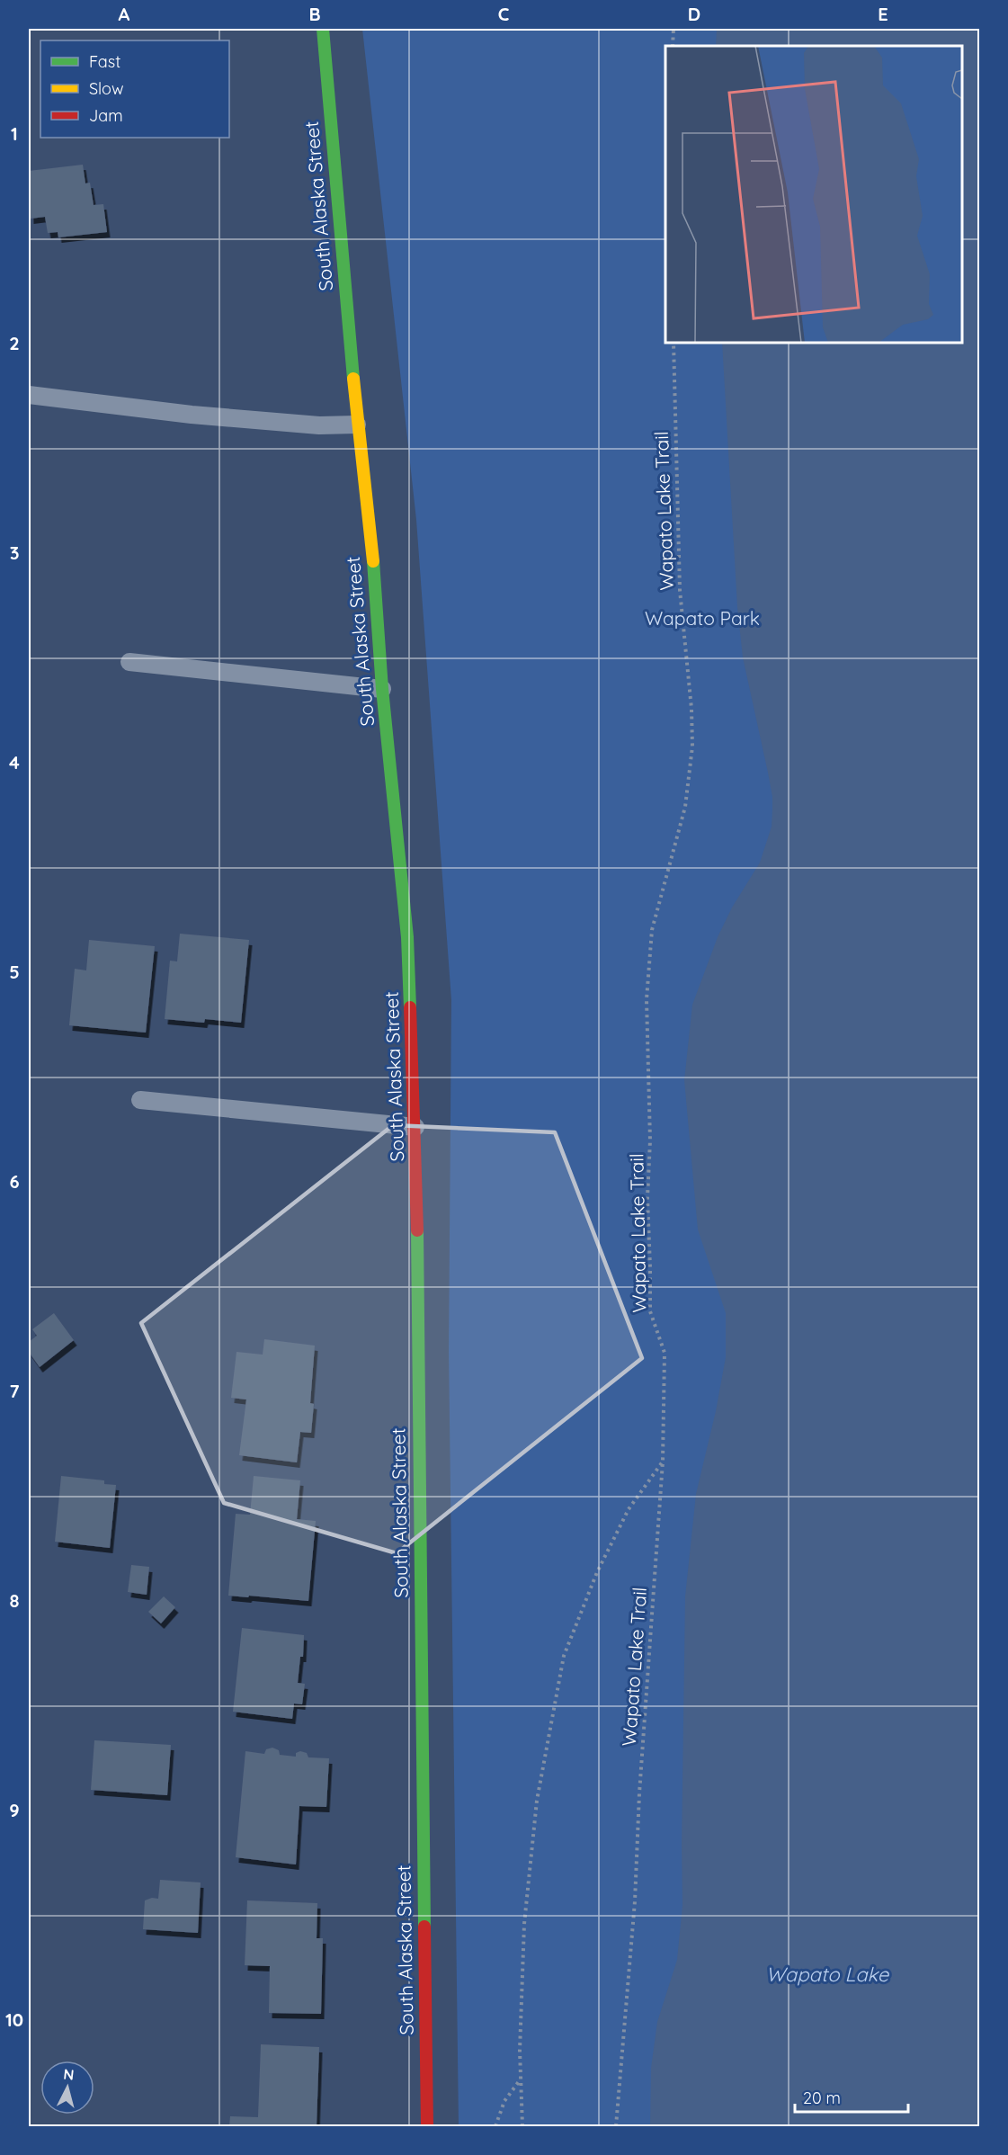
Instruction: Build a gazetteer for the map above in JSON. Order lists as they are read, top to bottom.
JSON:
{
  "streets": {
    "street": ["South Alaska Street"],
    "path": ["Wapato Lake Trail"]
  },
  "water": ["Wapato Lake"],
  "parks": ["Wapato Park"],
  "legend": ["Fast", "Slow", "Jam"],
  "scale_bar": "20 m",
  "north": "top",
  "grid": {
    "columns": [
      "A",
      "B",
      "C",
      "D",
      "E"
    ],
    "rows": [
      "1",
      "2",
      "3",
      "4",
      "5",
      "6",
      "7",
      "8",
      "9",
      "10"
    ]
  }
}
